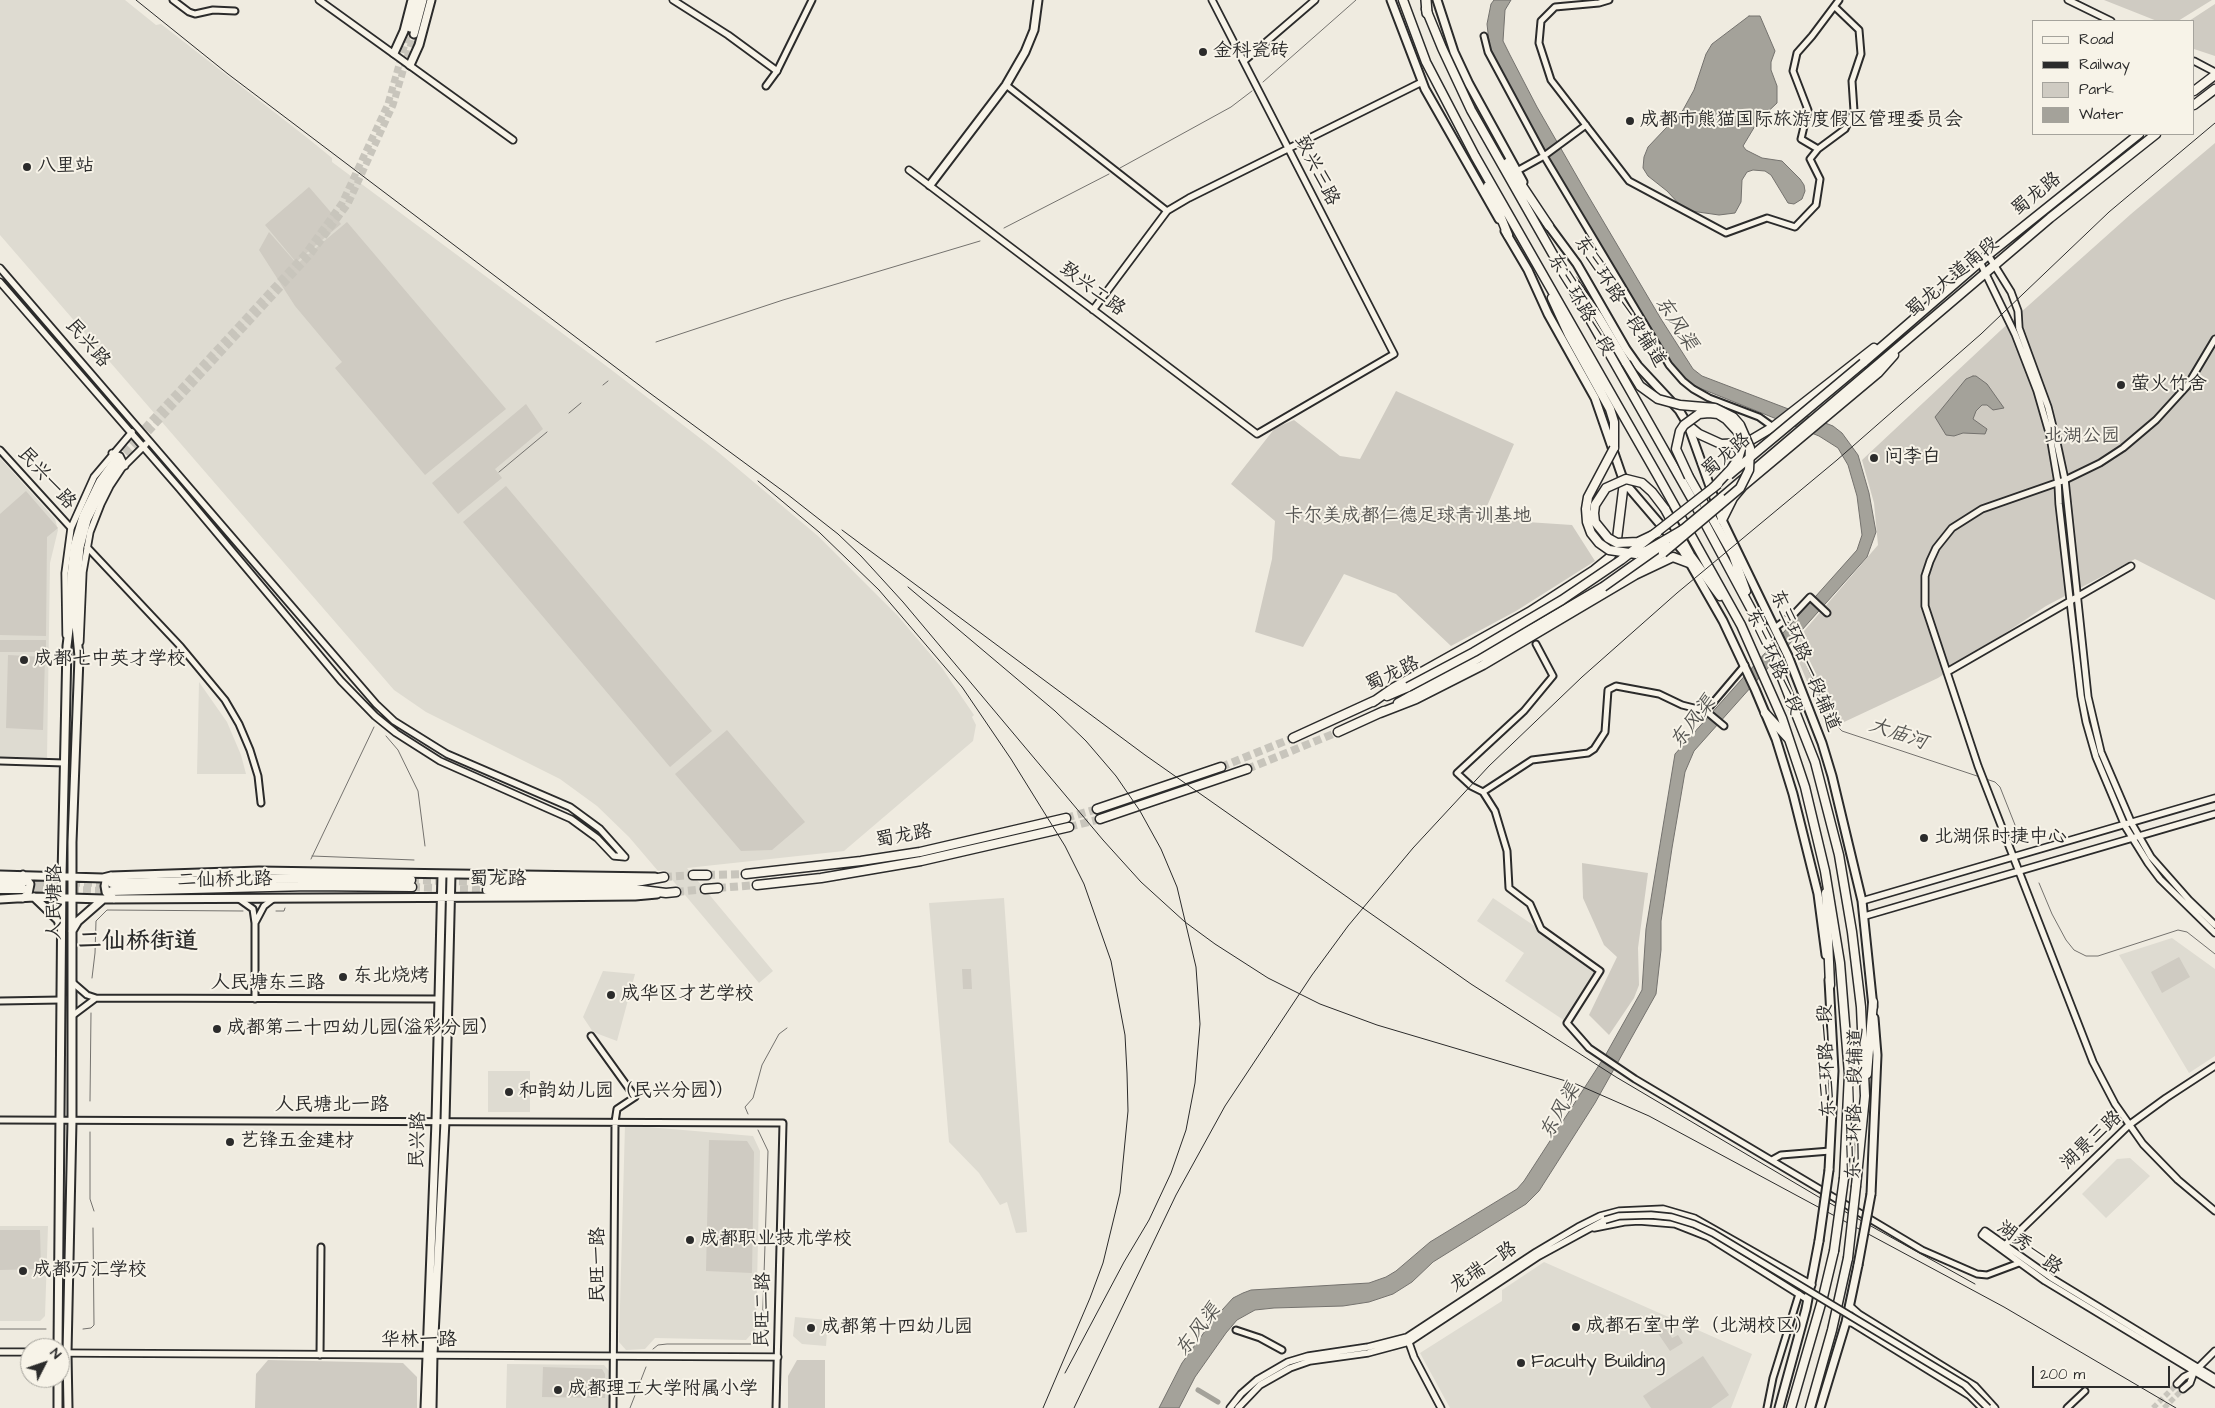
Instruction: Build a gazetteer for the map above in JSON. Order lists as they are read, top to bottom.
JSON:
{
  "streets": {
    "main road": [
      "蜀龙路",
      "蜀龙大道南段",
      "东三环路一段辅道",
      "东三环路一段",
      "民兴路",
      "二仙桥北路",
      "人民塘路"
    ],
    "street": [
      "致兴三路",
      "致兴二路",
      "民兴一路",
      "人民塘东三路",
      "人民塘北一路",
      "湖景三路",
      "湖秀一路",
      "民旺一路",
      "龙瑞一路",
      "民旺二路",
      "华林一路"
    ]
  },
  "crossings": [
    ["致兴三路", "致兴二路"],
    ["蜀龙路", "蜀龙大道南段"],
    ["蜀龙路", "民兴路"],
    ["蜀龙路", "二仙桥北路"],
    ["民兴路", "二仙桥北路"],
    ["民兴路", "人民塘东三路"],
    ["民兴路", "人民塘北一路"],
    ["民兴路", "华林一路"],
    ["二仙桥北路", "人民塘路"],
    ["人民塘路", "人民塘北一路"],
    ["人民塘北一路", "民旺一路"],
    ["人民塘北一路", "民旺二路"],
    ["湖景三路", "湖秀一路"],
    ["民旺一路", "华林一路"],
    ["民旺二路", "华林一路"]
  ],
  "districts": ["二仙桥街道"],
  "water": ["东风渠", "大庙河"],
  "parks": ["北湖公园", "卡尔美成都仁德足球青训基地"],
  "places": [
    "金科瓷砖",
    "成都市熊猫国际旅游度假区管理委员会",
    "八里站",
    "萤火竹舍",
    "问李白",
    "成都七中英才学校",
    "北湖保时捷中心",
    "东北烧烤",
    "成华区才艺学校",
    "成都第二十四幼儿园(溢彩分园)",
    "和韵幼儿园（民兴分园)）",
    "艺锋五金建材",
    "成都职业技术学校",
    "成都万汇学校",
    "成都石室中学（北湖校区）",
    "成都第十四幼儿园",
    "Faculty Building",
    "成都理工大学附属小学"
  ],
  "legend": [
    "Road",
    "Railway",
    "Park",
    "Water"
  ],
  "scale_bar": "200 m",
  "north": "top right"
}
